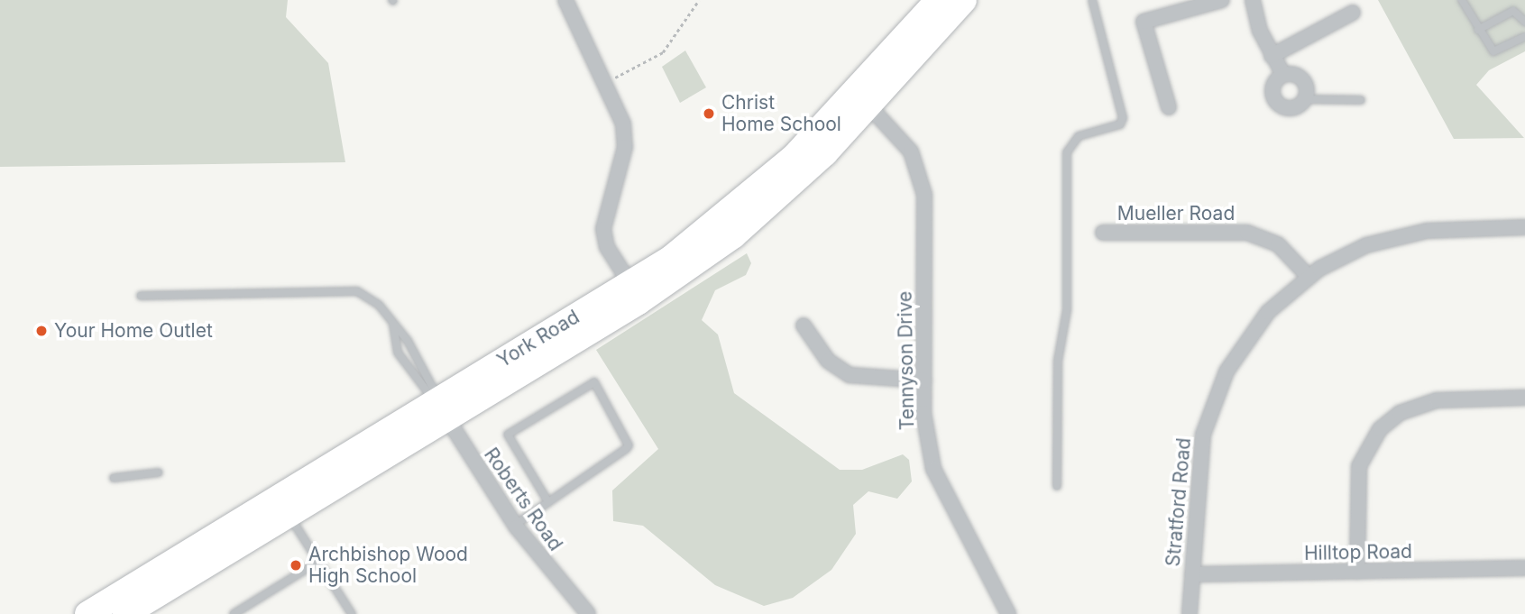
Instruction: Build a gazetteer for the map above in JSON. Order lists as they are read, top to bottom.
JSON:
{
  "streets": {
    "highway": ["York Road"],
    "street": [
      "Mueller Road",
      "Tennyson Drive",
      "Roberts Road",
      "Stratford Road",
      "Hilltop Road"
    ]
  },
  "crossings": [
    ["Mueller Road", "Stratford Road"],
    ["York Road", "Tennyson Drive"],
    ["York Road", "Roberts Road"],
    ["Stratford Road", "Hilltop Road"]
  ],
  "places": ["Christ Home School", "Your Home Outlet", "Archbishop Wood High School"]
}
